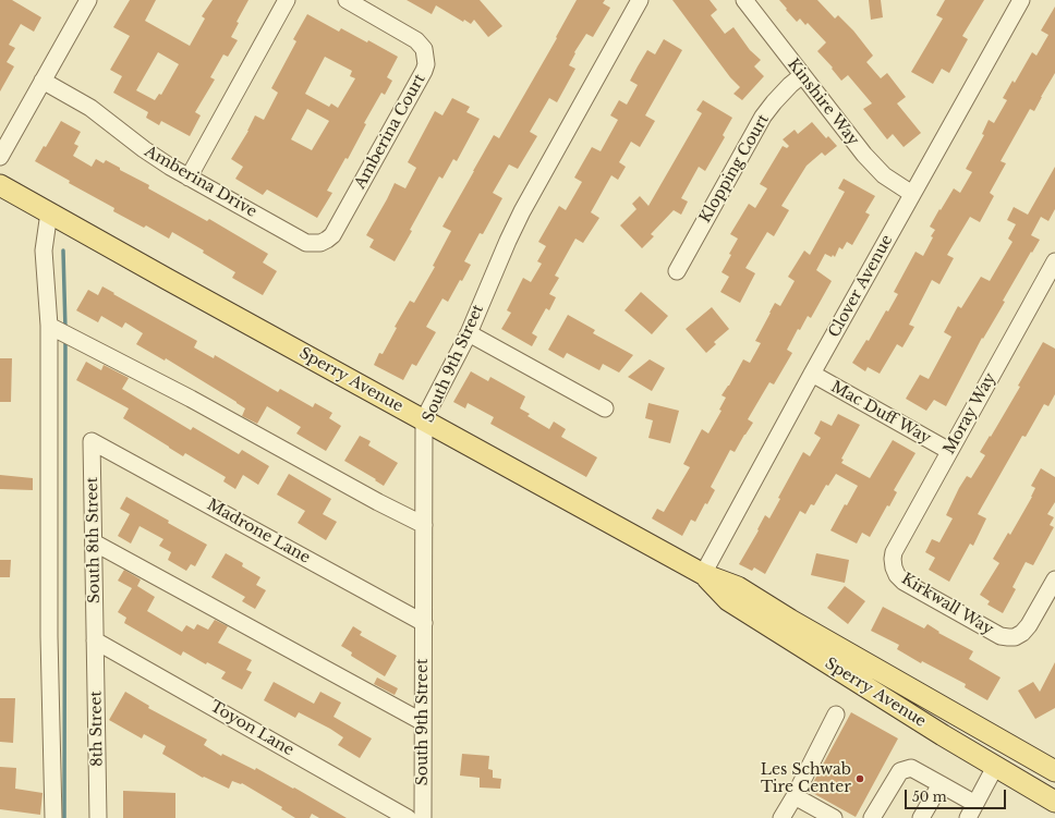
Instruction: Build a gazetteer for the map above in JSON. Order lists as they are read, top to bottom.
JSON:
{
  "streets": {
    "main road": ["Sperry Avenue"],
    "street": [
      "Kinshire Way",
      "Amberina Court",
      "Klopping Court",
      "Amberina Drive",
      "Clover Avenue",
      "South 9th Street",
      "Mac Duff Way",
      "Moray Way",
      "Madrone Lane",
      "South 8th Street",
      "Kirkwall Way",
      "8th Street",
      "Toyon Lane"
    ]
  },
  "crossings": [
    ["Kinshire Way", "Klopping Court"],
    ["Kinshire Way", "Clover Avenue"],
    ["Amberina Court", "Amberina Drive"],
    ["Clover Avenue", "Sperry Avenue"],
    ["Clover Avenue", "Mac Duff Way"],
    ["South 9th Street", "Sperry Avenue"],
    ["South 9th Street", "Madrone Lane"],
    ["Mac Duff Way", "Moray Way"],
    ["Moray Way", "Kirkwall Way"],
    ["Madrone Lane", "South 8th Street"],
    ["South 8th Street", "8th Street"],
    ["South 8th Street", "Toyon Lane"],
    ["8th Street", "Toyon Lane"]
  ],
  "places": ["Les Schwab Tire Center"],
  "scale_bar": "50 m"
}
